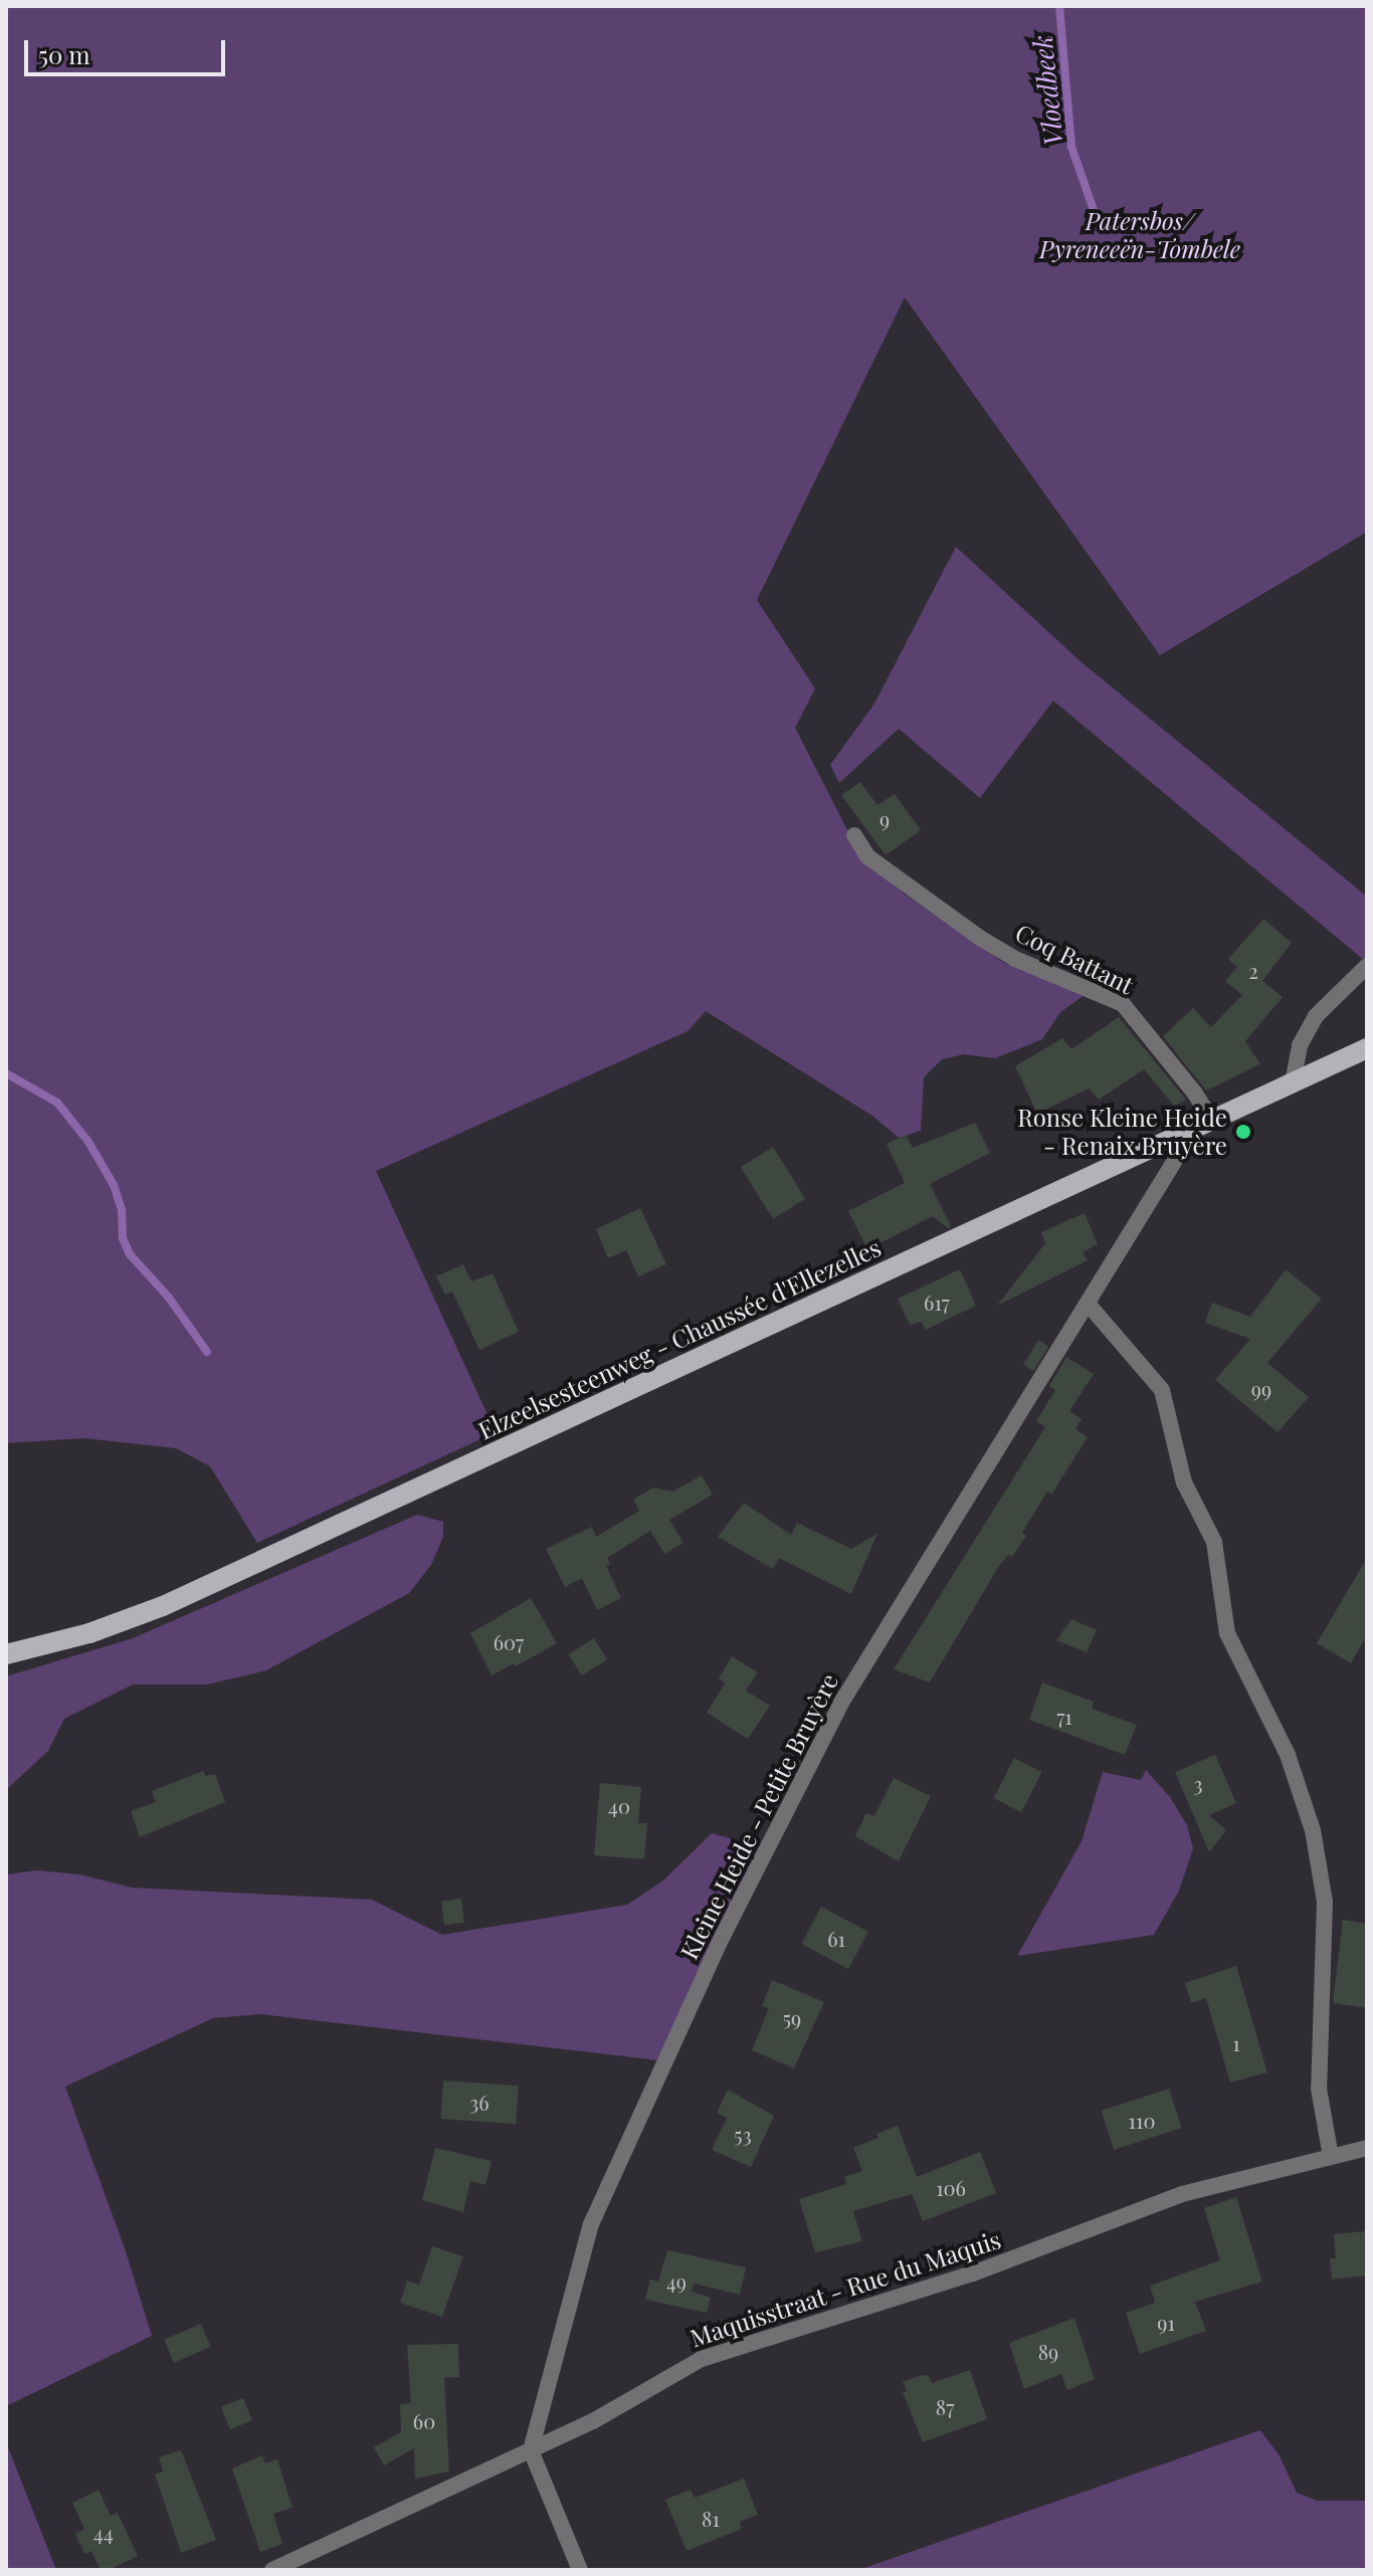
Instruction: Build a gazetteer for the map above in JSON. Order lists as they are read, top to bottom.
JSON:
{
  "streets": {
    "main road": ["Elzeelsesteenweg - Chaussée d'Ellezelles"],
    "street": ["Coq Battant", "Kleine Heide - Petite Bruyère", "Maquisstraat - Rue du Maquis"]
  },
  "crossings": [
    ["Coq Battant", "Elzeelsesteenweg - Chaussée d'Ellezelles"],
    ["Elzeelsesteenweg - Chaussée d'Ellezelles", "Kleine Heide - Petite Bruyère"],
    ["Kleine Heide - Petite Bruyère", "Maquisstraat - Rue du Maquis"]
  ],
  "water": ["Vloedbeek"],
  "parks": ["Patersbos/ Pyreneeën-Tombele"],
  "places": ["Ronse Kleine Heide - Renaix Bruyère"],
  "house_numbers": [
    "9",
    "2",
    "617",
    "99",
    "607",
    "71",
    "3",
    "40",
    "61",
    "59",
    "1",
    "36",
    "110",
    "53",
    "106",
    "49",
    "91",
    "89",
    "87",
    "60",
    "81",
    "44"
  ],
  "scale_bar": "50 m"
}
